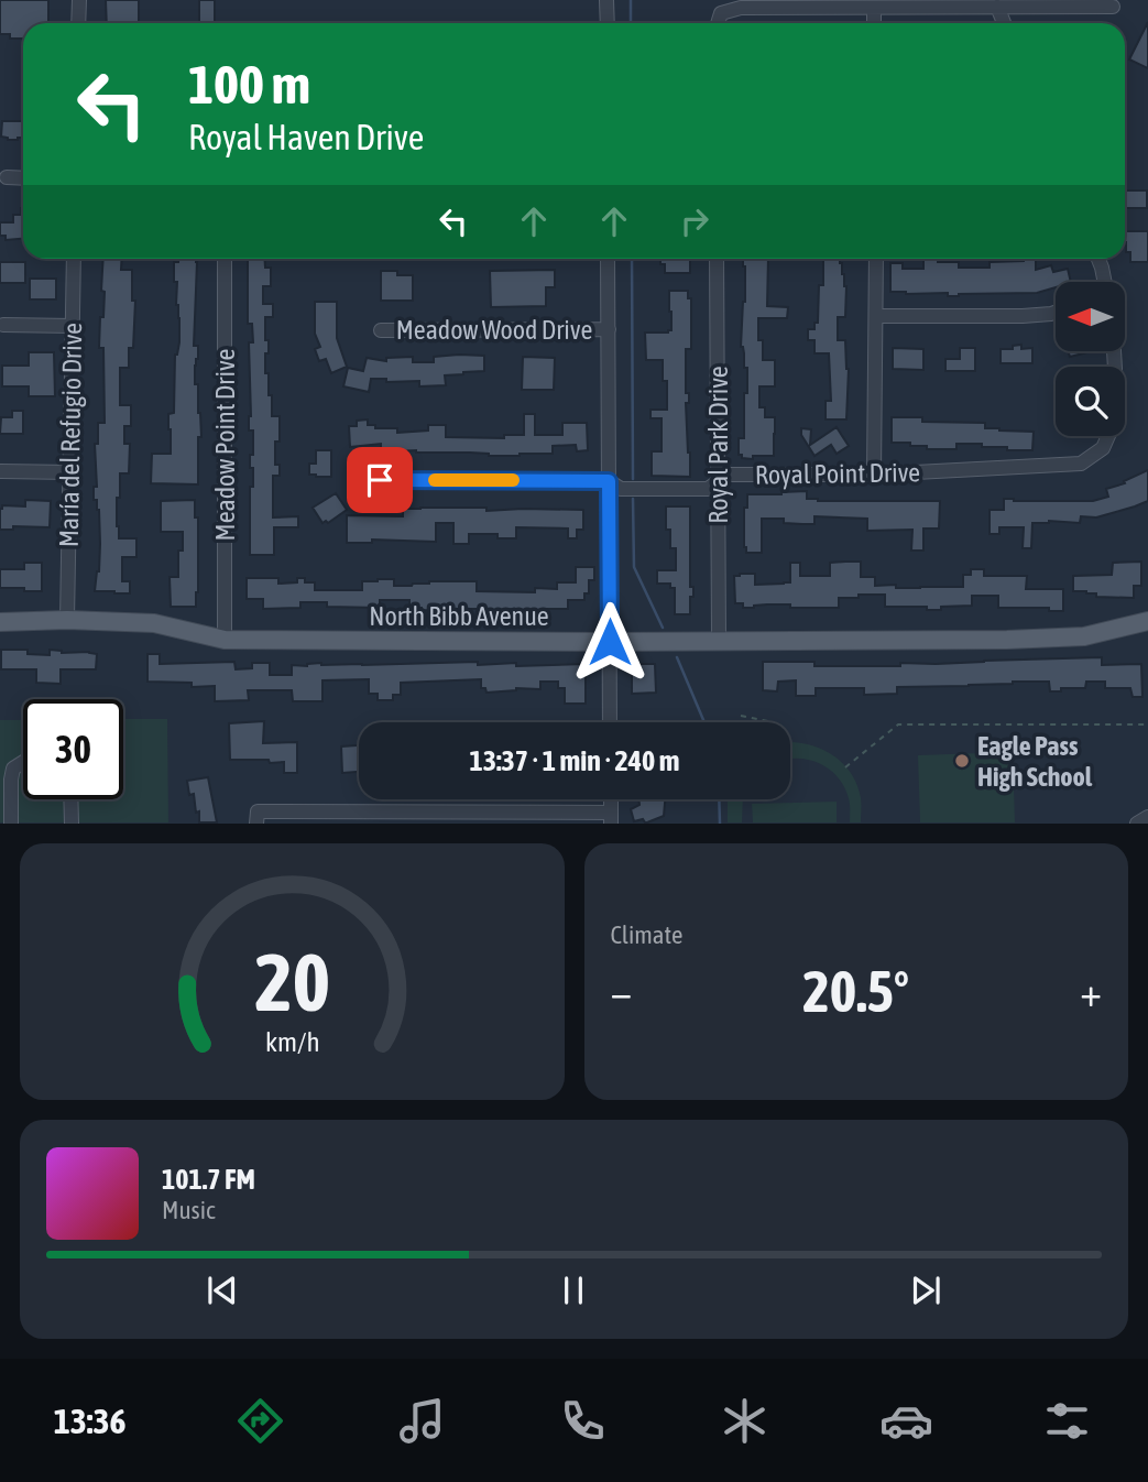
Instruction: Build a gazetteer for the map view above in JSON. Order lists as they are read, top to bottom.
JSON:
{
  "streets": {
    "main road": ["North Bibb Avenue"],
    "street": [
      "Meadow Wood Drive",
      "María del Refugio Drive",
      "Meadow Point Drive",
      "Royal Park Drive",
      "Royal Point Drive"
    ]
  },
  "crossings": [
    ["María del Refugio Drive", "North Bibb Avenue"],
    ["Meadow Point Drive", "North Bibb Avenue"],
    ["Royal Park Drive", "Royal Point Drive"],
    ["Royal Park Drive", "North Bibb Avenue"]
  ],
  "places": ["Eagle Pass High School"],
  "north": "left",
  "page": {
    "turn": ["100 m", "Royal Haven Drive"],
    "limit": "30",
    "trip": "13:37 · 1 min · 240 m",
    "tile": "Climate",
    "heat": ["−", "20.5°", "+"],
    "song": ["101.7 FM", "Music"],
    "tabs": "13:36",
    "gauge": ["20", "km/h"]
  }
}
